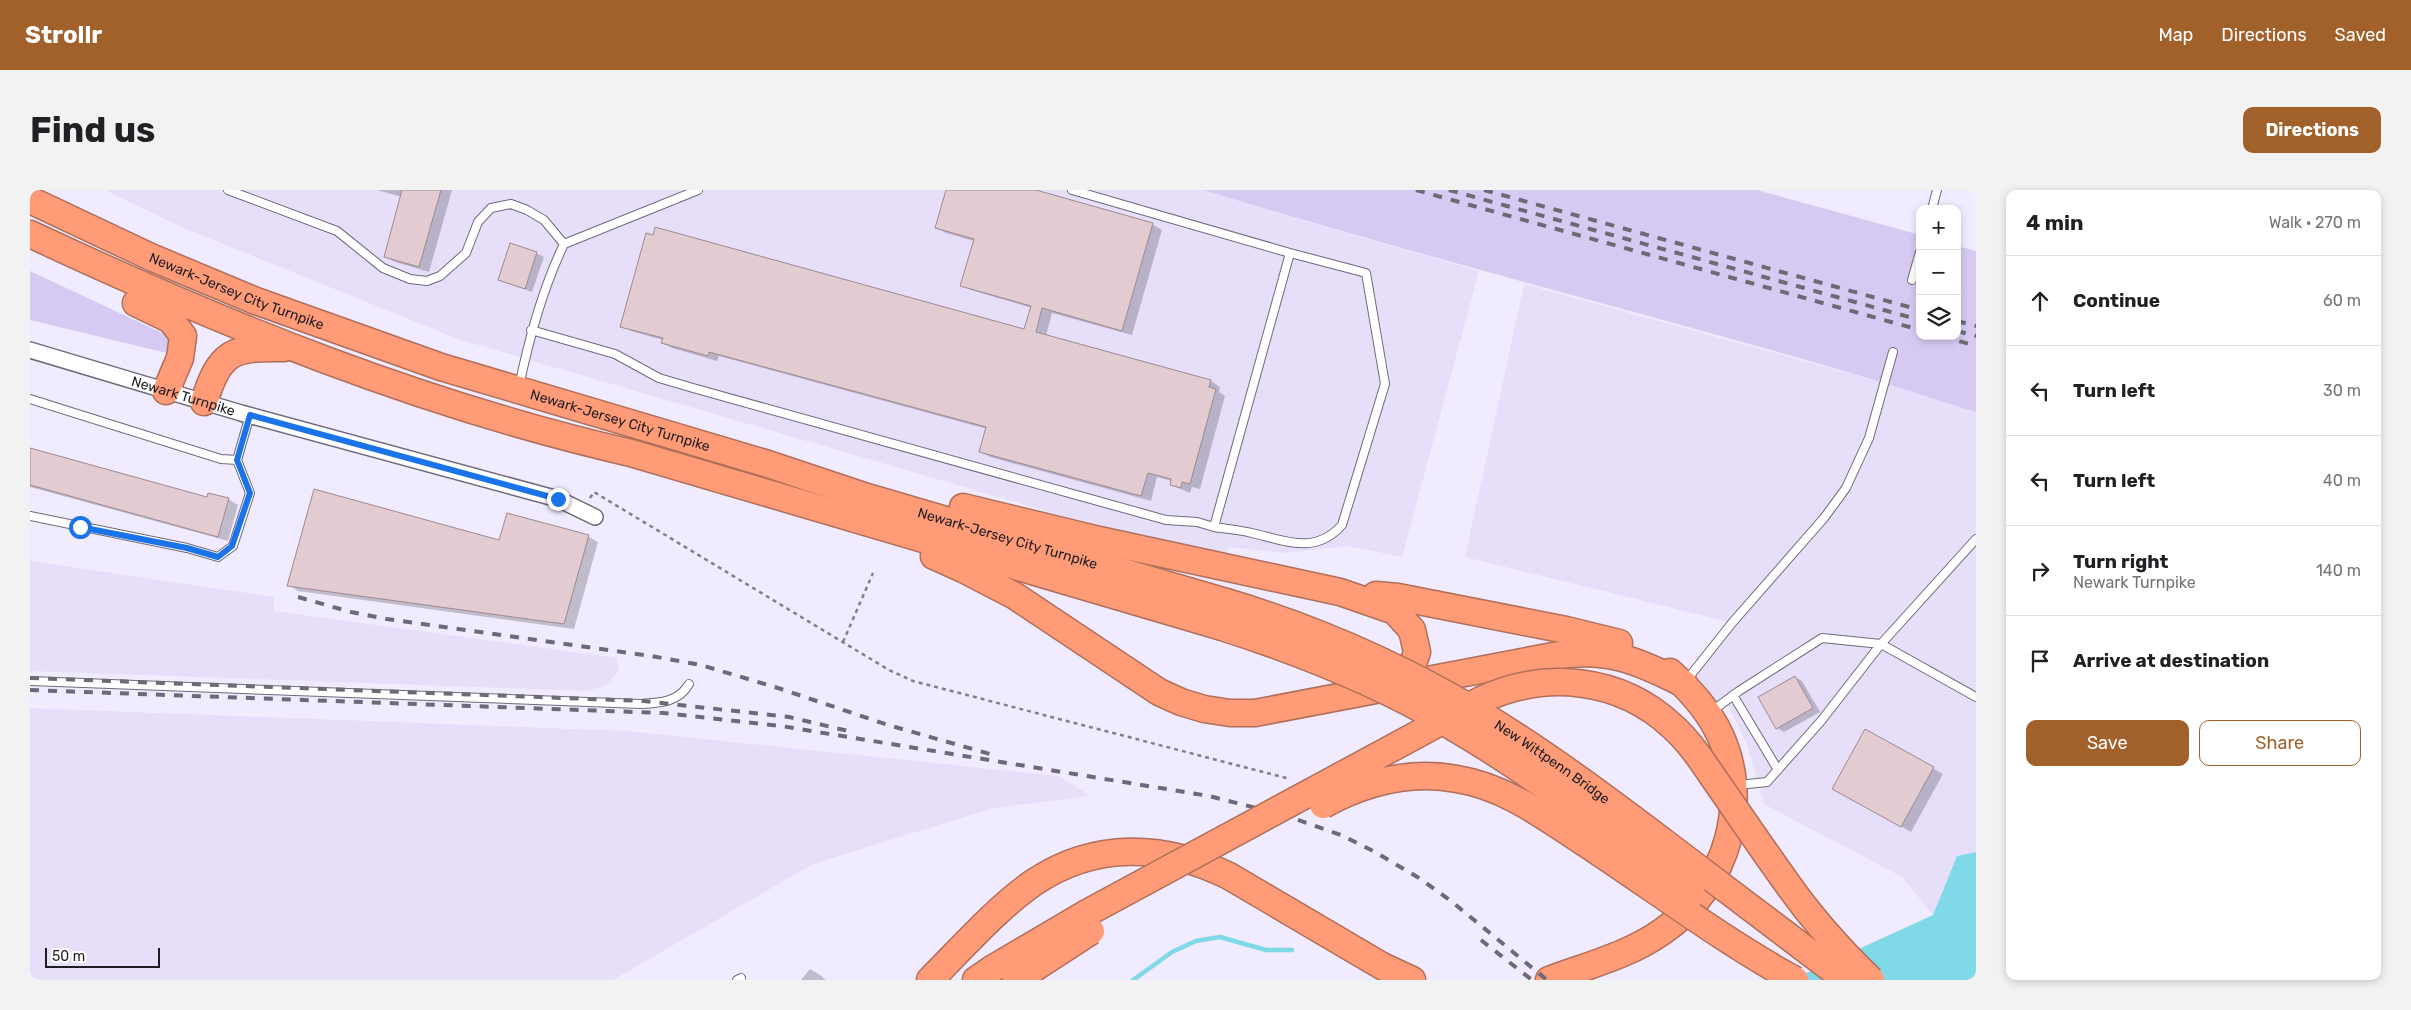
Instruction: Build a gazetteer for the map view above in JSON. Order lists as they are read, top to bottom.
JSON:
{
  "streets": {
    "highway": ["Newark-Jersey City Turnpike", "New Wittpenn Bridge"],
    "street": ["Newark Turnpike"]
  },
  "crossings": [
    ["Newark-Jersey City Turnpike", "New Wittpenn Bridge"]
  ],
  "scale_bar": "50 m",
  "page": {
    "header": "Strollr",
    "nav": ["Map", "Directions", "Saved"],
    "buttons": [
      "Directions",
      ["Save", "Share"]
    ],
    "title": "Find us",
    "heading": ["4 min", "Walk · 270 m"],
    "map_buttons": ["+", "−"],
    "list": [
      ["Continue", "60 m"],
      ["Turn left", "30 m"],
      ["Turn left", "40 m"],
      ["Turn right", "Newark Turnpike", "140 m"],
      "Arrive at destination"
    ],
    "scale": "50 m"
  }
}
